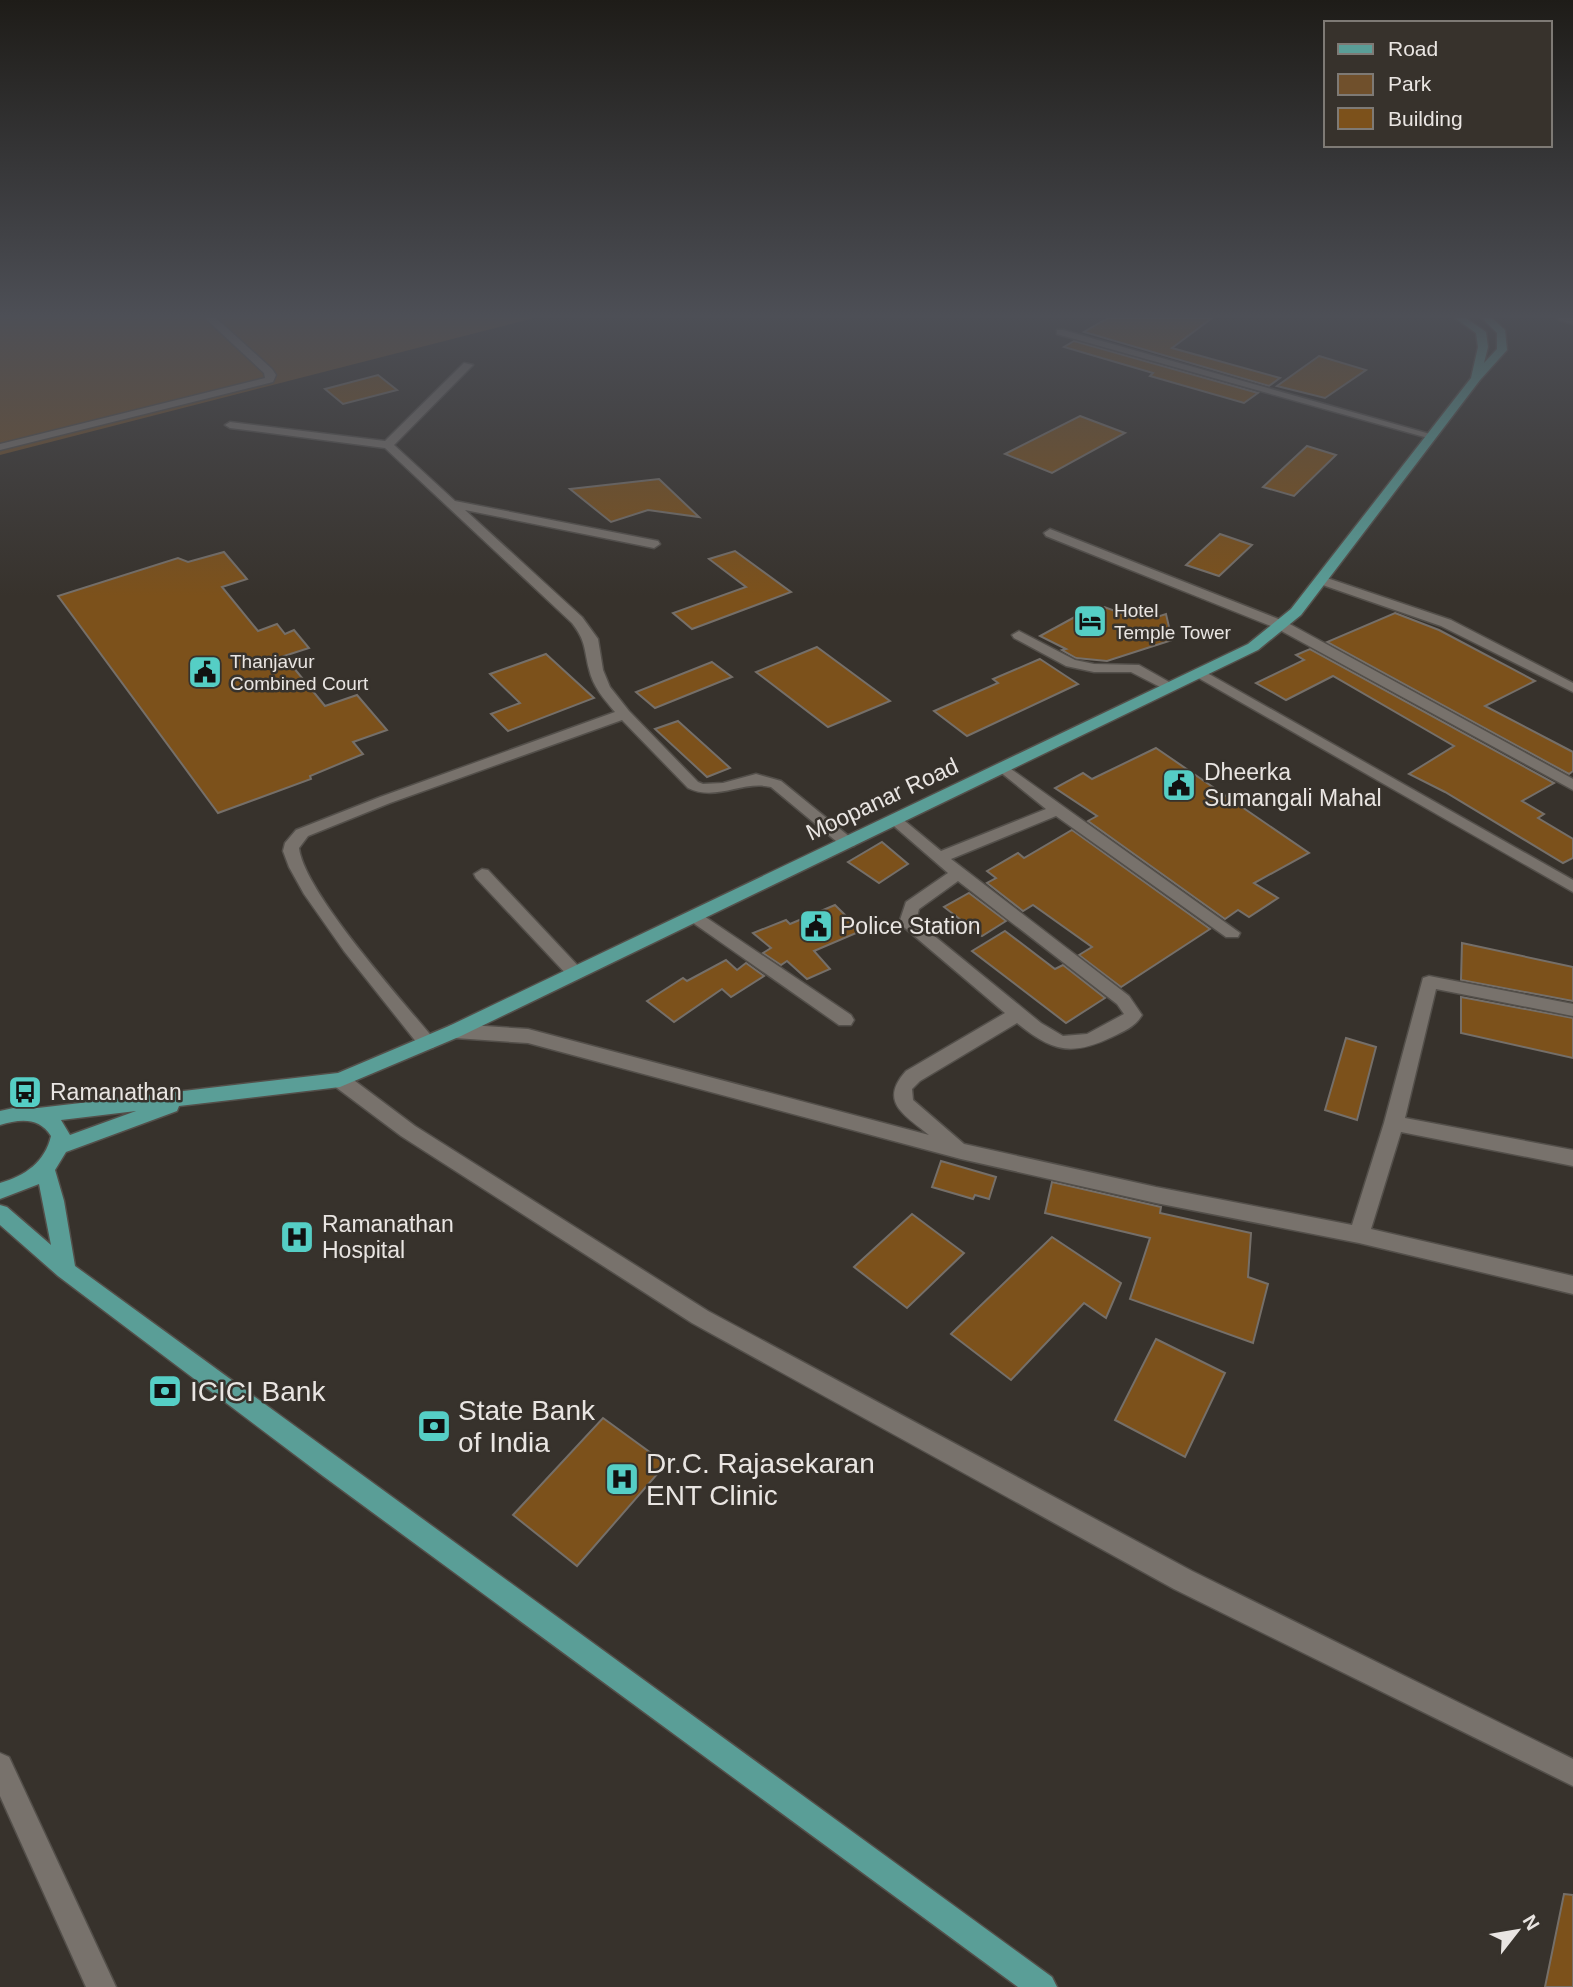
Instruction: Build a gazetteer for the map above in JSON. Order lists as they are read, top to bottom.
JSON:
{
  "streets": {
    "main road": ["Moopanar Road"]
  },
  "places": {
    "hotel": ["Hotel Temple Tower"],
    "public building": ["Thanjavur Combined Court", "Dheerka Sumangali Mahal", "Police Station"],
    "bus stop": ["Ramanathan"],
    "hospital": ["Ramanathan Hospital", "Dr.C. Rajasekaran ENT Clinic"],
    "bank": ["ICICI Bank", "State Bank of India"]
  },
  "legend": ["Road", "Park", "Building"],
  "north": "top right"
}
